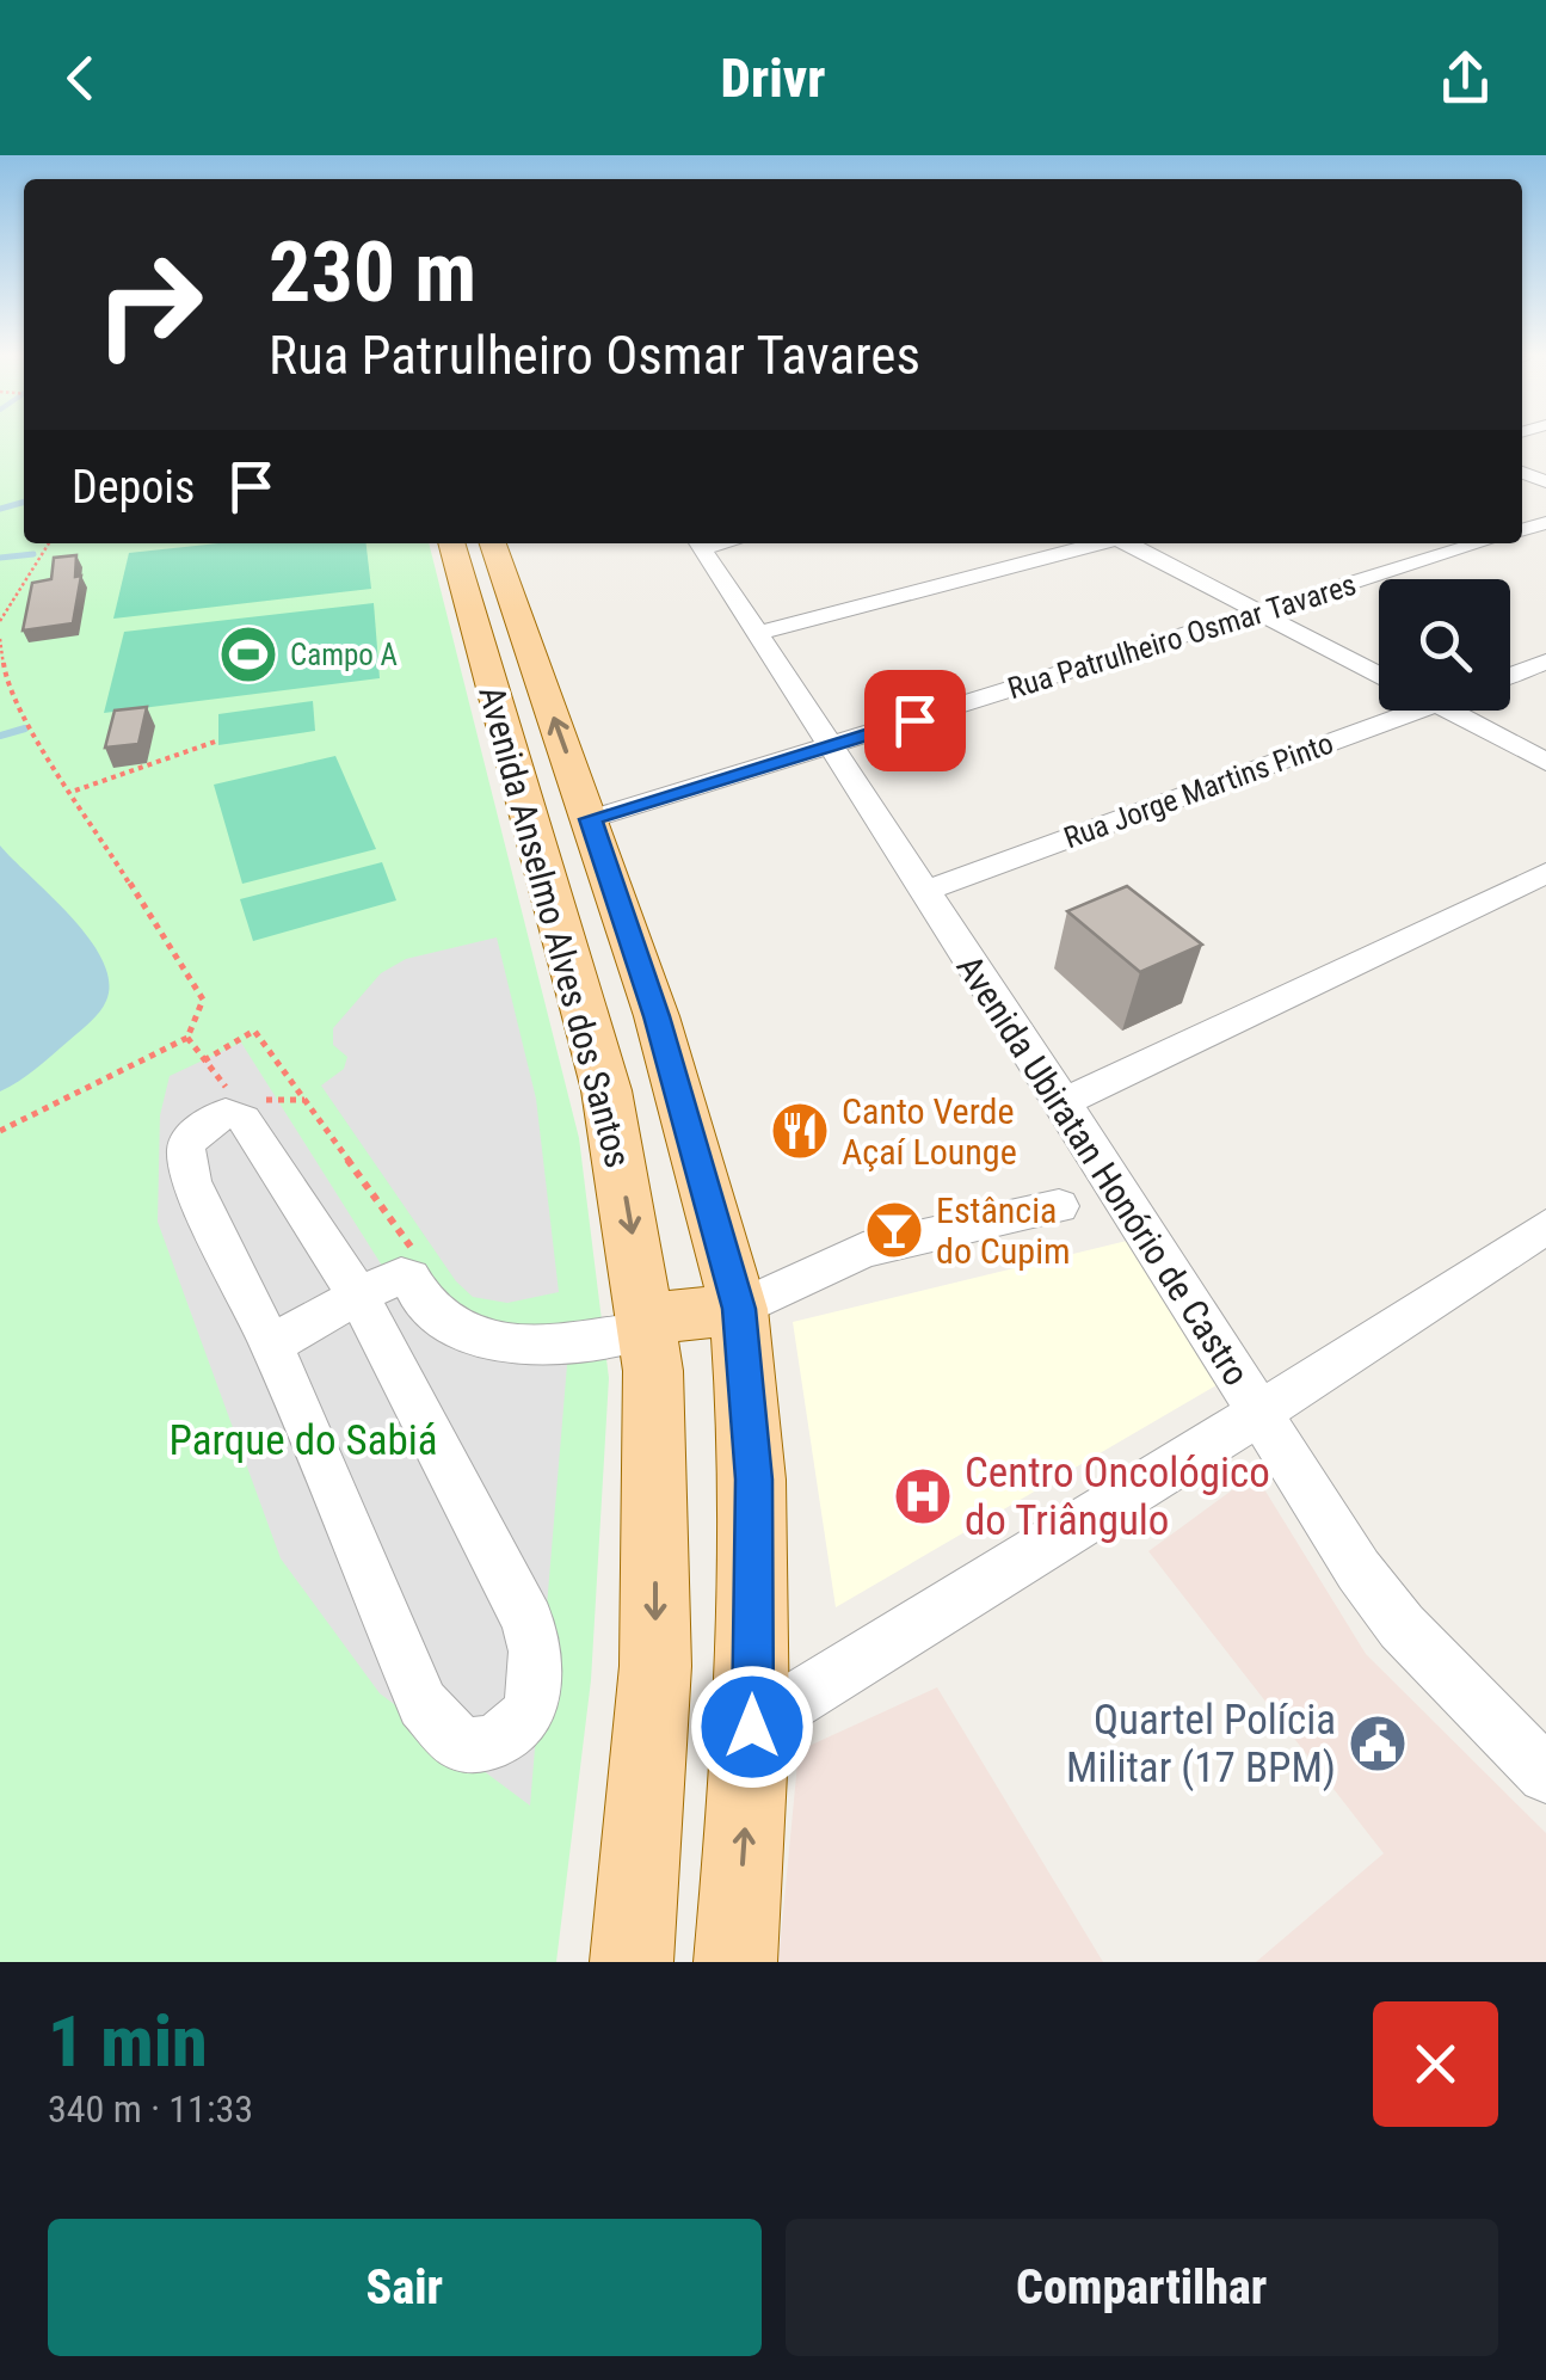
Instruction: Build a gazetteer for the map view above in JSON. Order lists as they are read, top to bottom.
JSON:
{
  "streets": {
    "main road": ["Avenida Anselmo Alves dos Santos"],
    "street": ["Rua Patrulheiro Osmar Tavares", "Rua Jorge Martins Pinto", "Avenida Ubiratan Honório de Castro"]
  },
  "crossings": [
    ["Rua Patrulheiro Osmar Tavares", "Avenida Anselmo Alves dos Santos"],
    ["Rua Patrulheiro Osmar Tavares", "Avenida Ubiratan Honório de Castro"],
    ["Rua Jorge Martins Pinto", "Avenida Ubiratan Honório de Castro"]
  ],
  "parks": ["Parque do Sabiá"],
  "places": {
    "sports": ["Campo A"],
    "restaurant": ["Canto Verde Açaí Lounge"],
    "bar": ["Estância do Cupim"],
    "hospital": ["Centro Oncológico do Triângulo"],
    "public building": ["Quartel Polícia Militar (17 BPM)"]
  },
  "page": {
    "header": "Drivr",
    "turn": ["230 m", "Rua Patrulheiro Osmar Tavares"],
    "then": "Depois",
    "heading": ["1 min", "340 m · 11:33"],
    "buttons": ["Sair", "Compartilhar"]
  }
}
